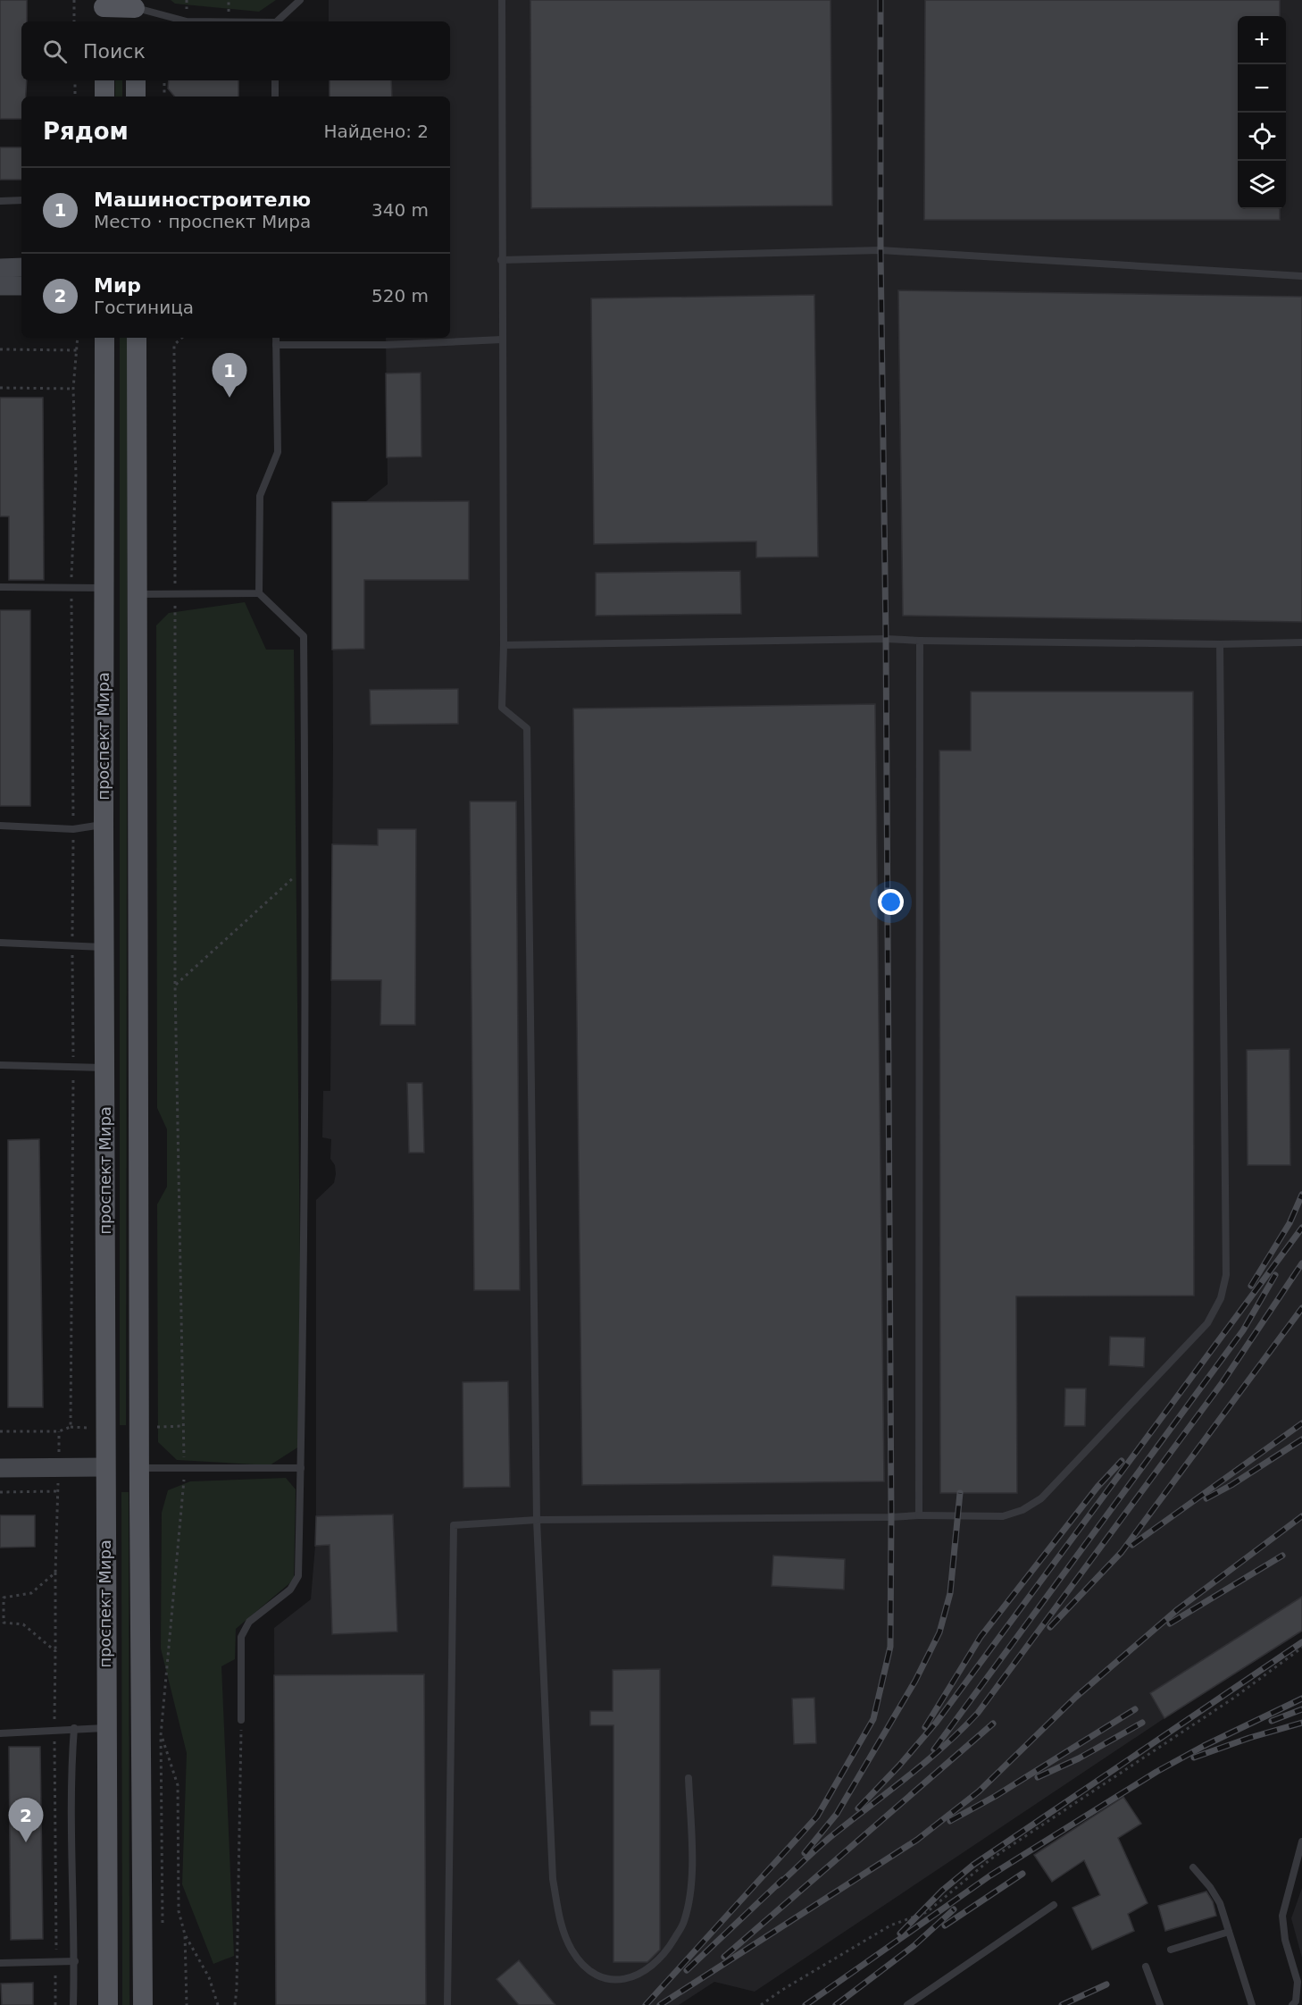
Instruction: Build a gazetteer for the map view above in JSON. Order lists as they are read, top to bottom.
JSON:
{
  "streets": {
    "main road": ["проспект Мира"]
  },
  "page": {
    "map_buttons": ["+", "−"],
    "search": "Поиск",
    "heading": ["Рядом", "Найдено: 2"],
    "list": [
      {
        "mark": "1",
        "name": "Машиностроителю",
        "note": "Место · проспект Мира",
        "value": "340 m"
      },
      {
        "mark": "2",
        "name": "Мир",
        "note": "Гостиница",
        "value": "520 m"
      }
    ],
    "pins": ["1", "2"]
  }
}
